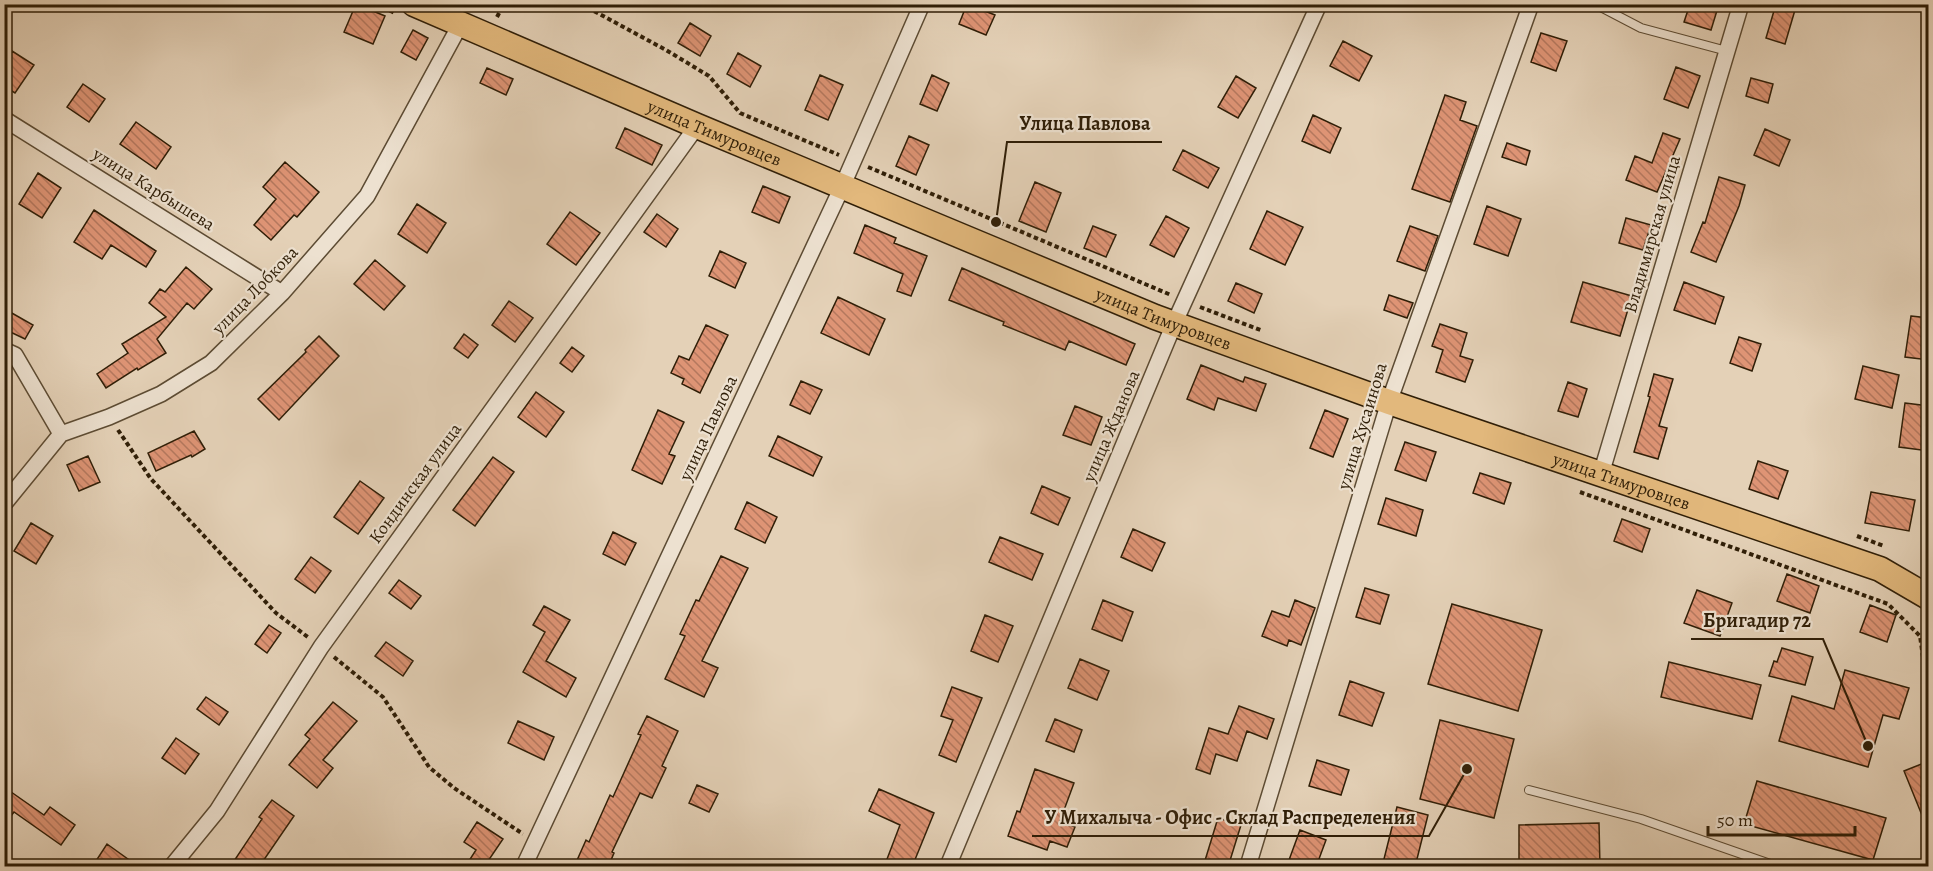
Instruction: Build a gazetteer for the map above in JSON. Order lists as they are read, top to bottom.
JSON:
{
  "streets": {
    "main road": ["улица Тимуровцев"],
    "street": [
      "улица Карбышева",
      "Владимирская улица",
      "улица Лобкова",
      "улица Жданова",
      "улица Хусаинова",
      "улица Павлова",
      "Кондинская улица"
    ]
  },
  "crossings": [
    ["улица Тимуровцев", "Владимирская улица"],
    ["улица Тимуровцев", "улица Лобкова"],
    ["улица Тимуровцев", "улица Жданова"],
    ["улица Тимуровцев", "улица Хусаинова"],
    ["улица Тимуровцев", "улица Павлова"],
    ["улица Тимуровцев", "Кондинская улица"],
    ["улица Карбышева", "улица Лобкова"]
  ],
  "places": ["Улица Павлова", "Бригадир 72", "У Михалыча - Офис - Склад Распределения"],
  "scale_bar": "50 m"
}
